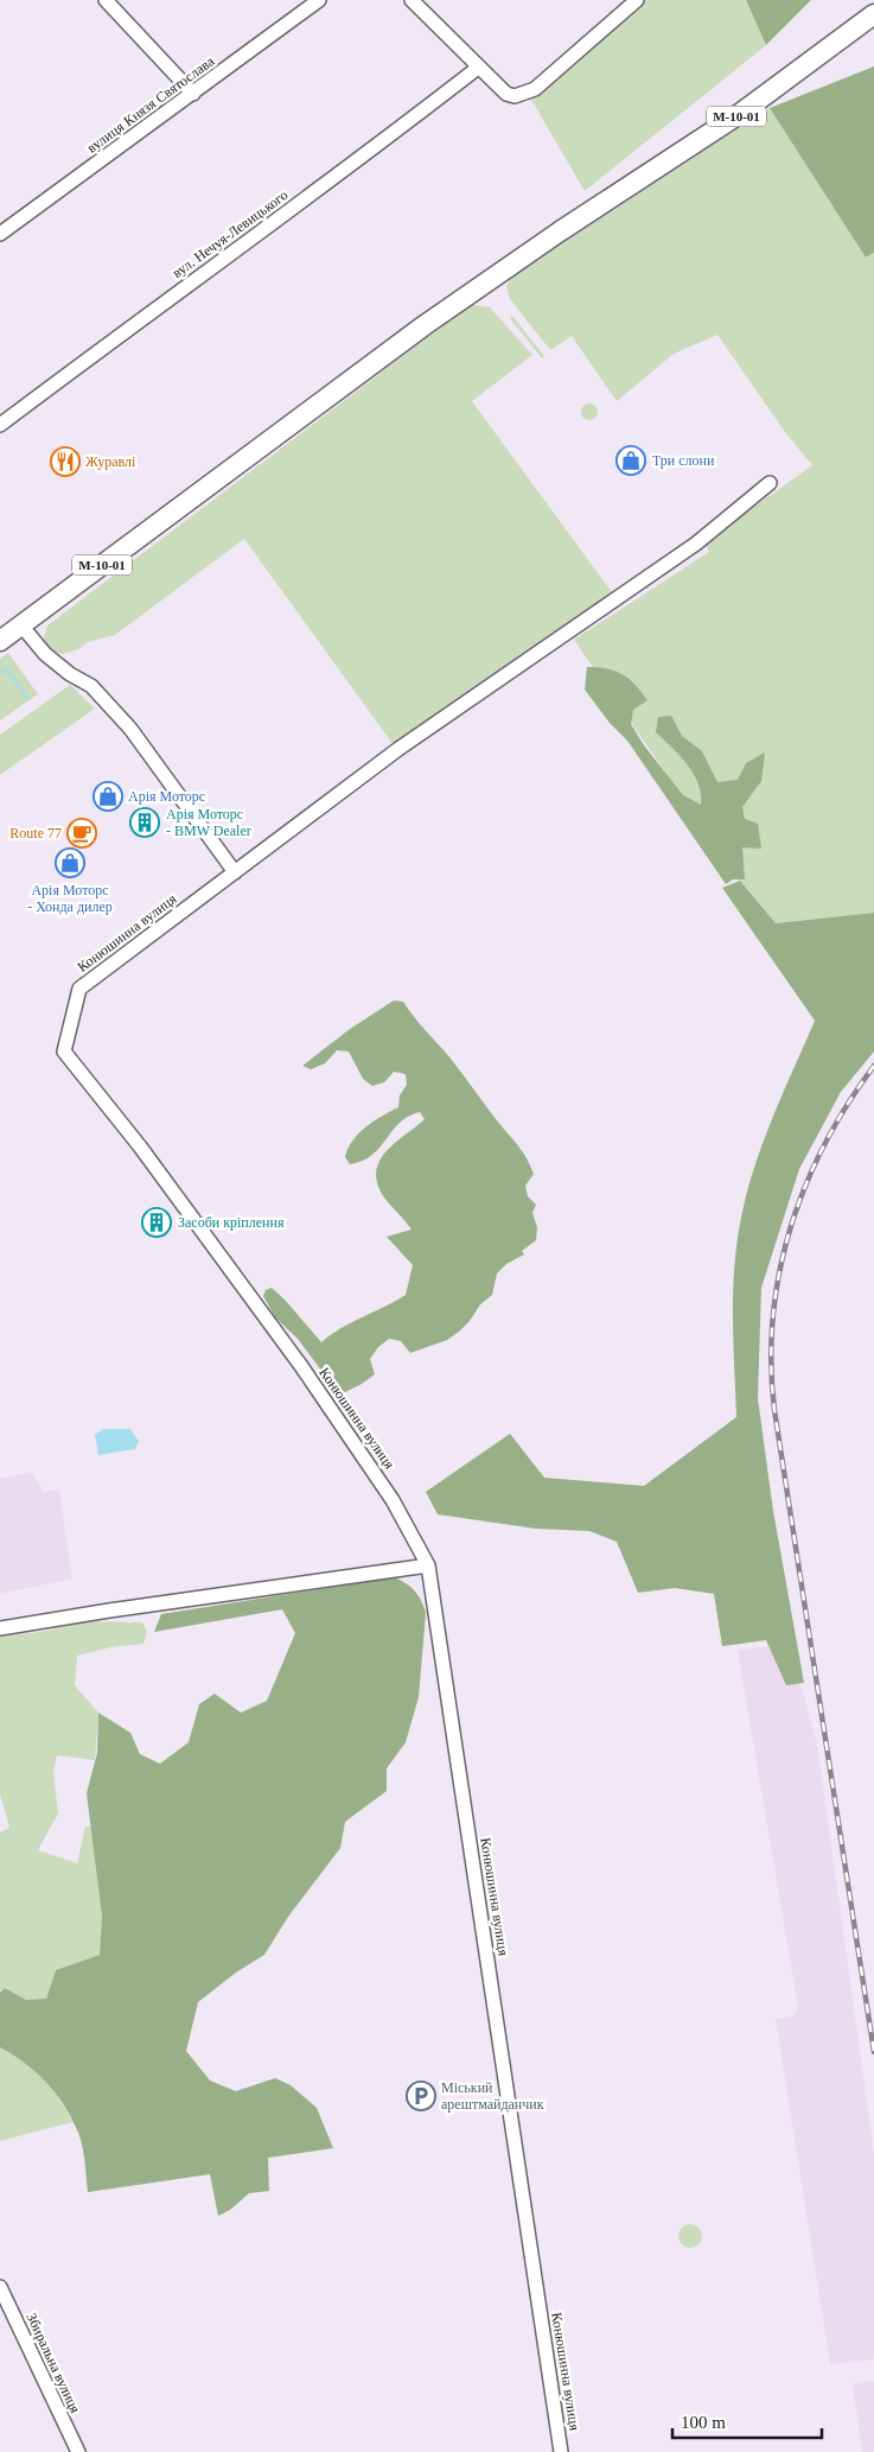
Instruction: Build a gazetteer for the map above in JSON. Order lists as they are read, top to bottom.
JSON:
{
  "streets": {
    "highway": ["М-10-01"],
    "street": [
      "вулиця Князя Святослава",
      "вул. Нечуя-Левицького",
      "Конюшинна вулиця",
      "Збиральна вулиця"
    ]
  },
  "places": {
    "shop": ["Три слони", "Арія Моторс", "Арія Моторс - Хонда дилер"],
    "restaurant": ["Журавлі"],
    "building": ["Арія Моторс - BMW Dealer", "Засоби кріплення"],
    "cafe": ["Route 77"],
    "parking": ["Міський арештмайданчик"]
  },
  "scale_bar": "100 m"
}
